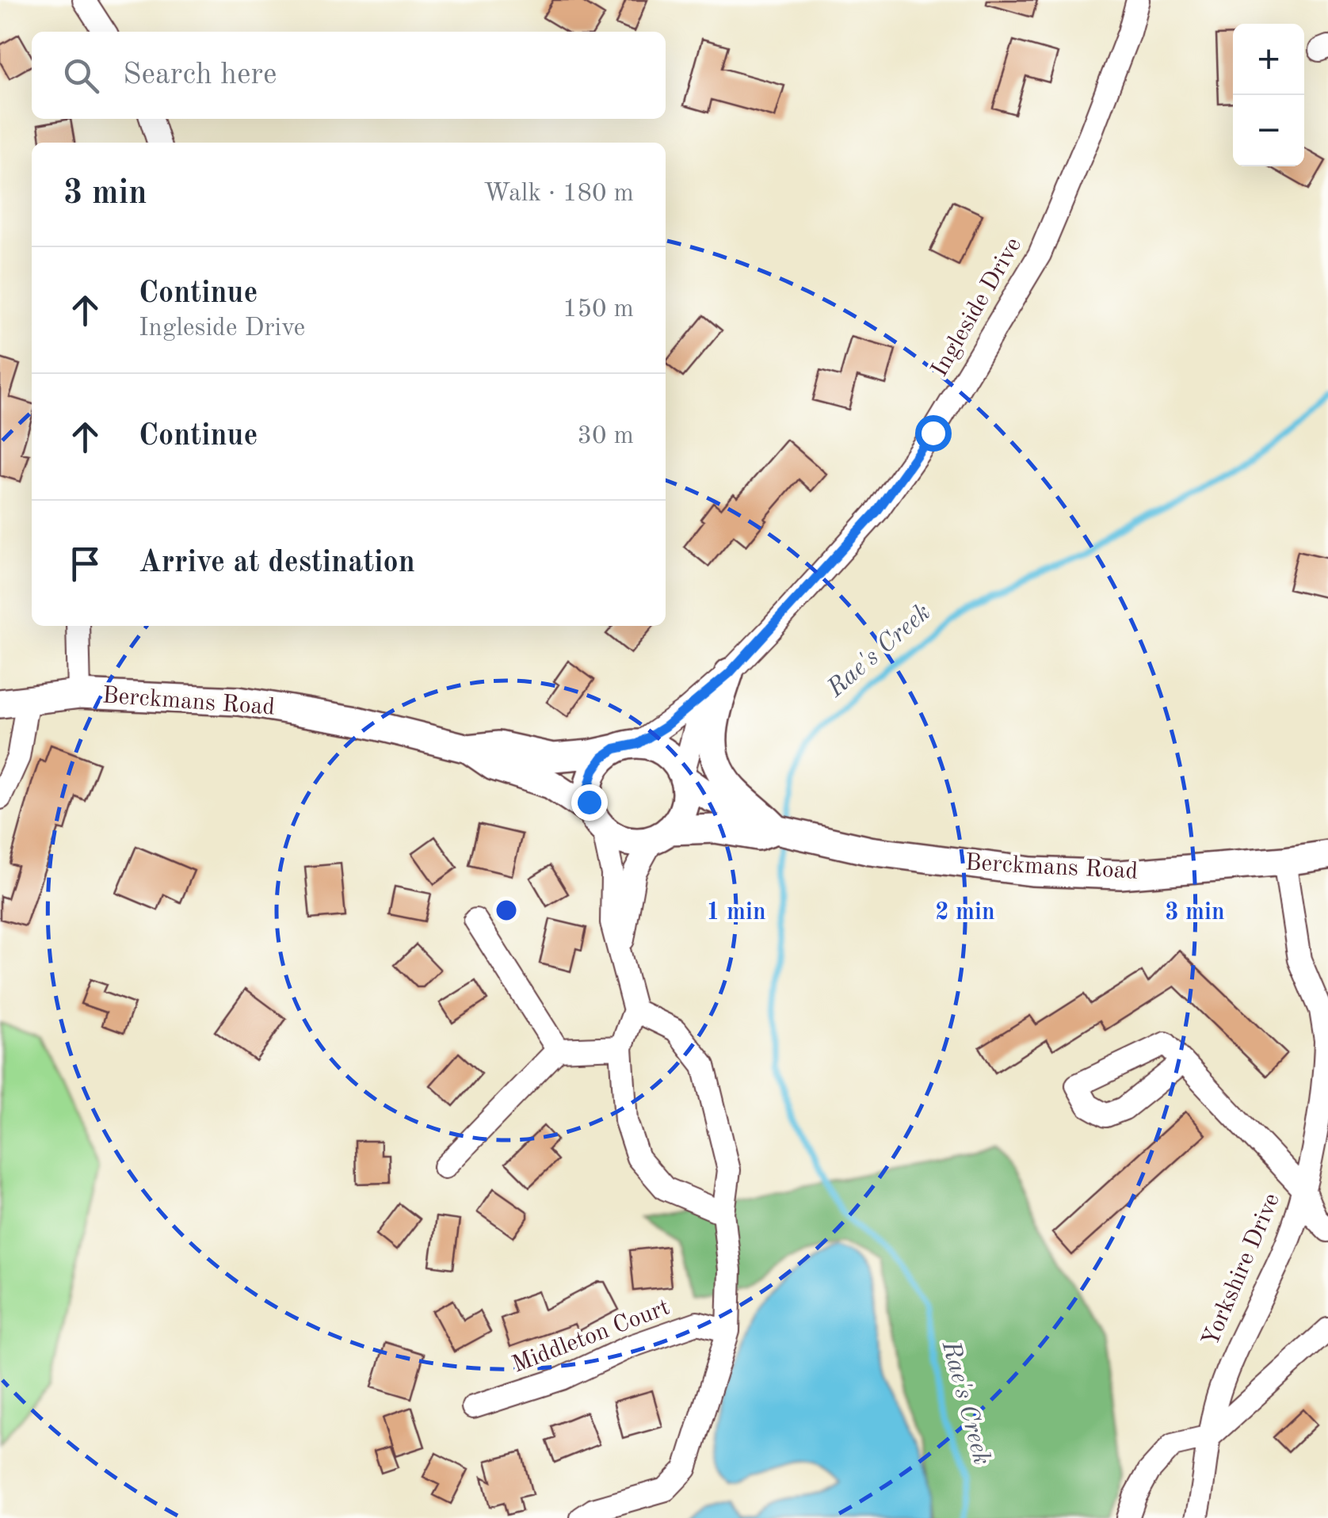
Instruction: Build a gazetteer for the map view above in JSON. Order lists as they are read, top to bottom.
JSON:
{
  "streets": {
    "main road": ["Berckmans Road"],
    "street": ["Ingleside Drive", "Yorkshire Drive", "Middleton Court"]
  },
  "crossings": [
    ["Ingleside Drive", "Berckmans Road"],
    ["Berckmans Road", "Yorkshire Drive"]
  ],
  "water": ["Rae's Creek"],
  "page": {
    "map_buttons": ["+", "−"],
    "search": "Search here",
    "heading": ["3 min", "Walk · 180 m"],
    "list": [
      ["Continue", "Ingleside Drive", "150 m"],
      ["Continue", "30 m"],
      "Arrive at destination"
    ]
  },
  "rings": ["1 min", "2 min", "3 min"]
}
